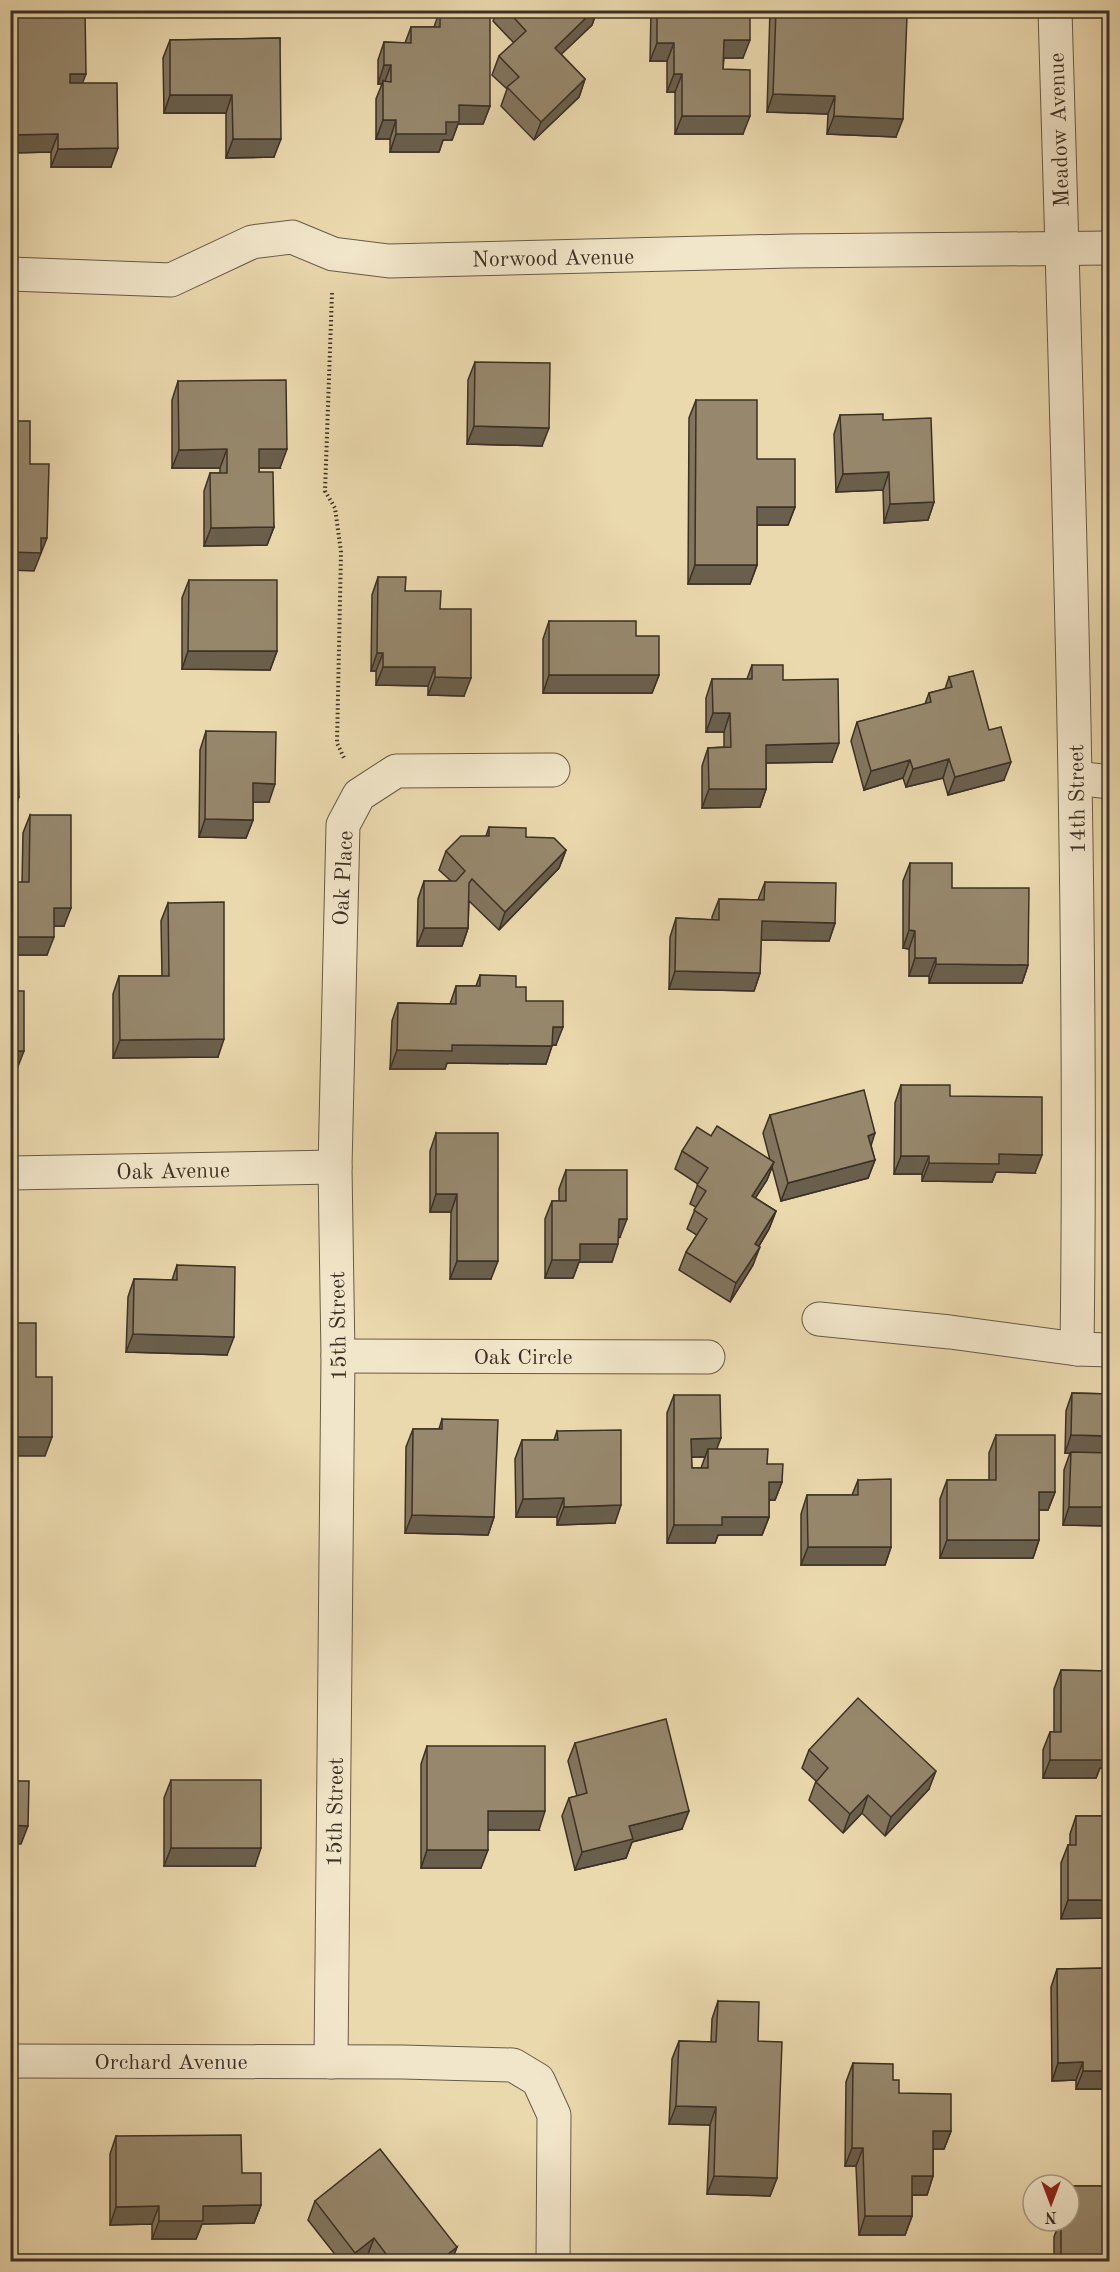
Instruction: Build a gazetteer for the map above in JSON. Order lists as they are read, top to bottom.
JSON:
{
  "streets": {
    "street": [
      "Meadow Avenue",
      "Norwood Avenue",
      "14th Street",
      "Oak Place",
      "Oak Avenue",
      "15th Street",
      "Oak Circle",
      "Orchard Avenue"
    ]
  },
  "crossings": [
    ["Meadow Avenue", "Norwood Avenue"],
    ["Meadow Avenue", "14th Street"],
    ["Norwood Avenue", "14th Street"],
    ["Oak Place", "Oak Avenue"],
    ["Oak Place", "15th Street"],
    ["Oak Avenue", "15th Street"],
    ["15th Street", "Oak Circle"],
    ["15th Street", "Orchard Avenue"]
  ],
  "north": "bottom"
}
